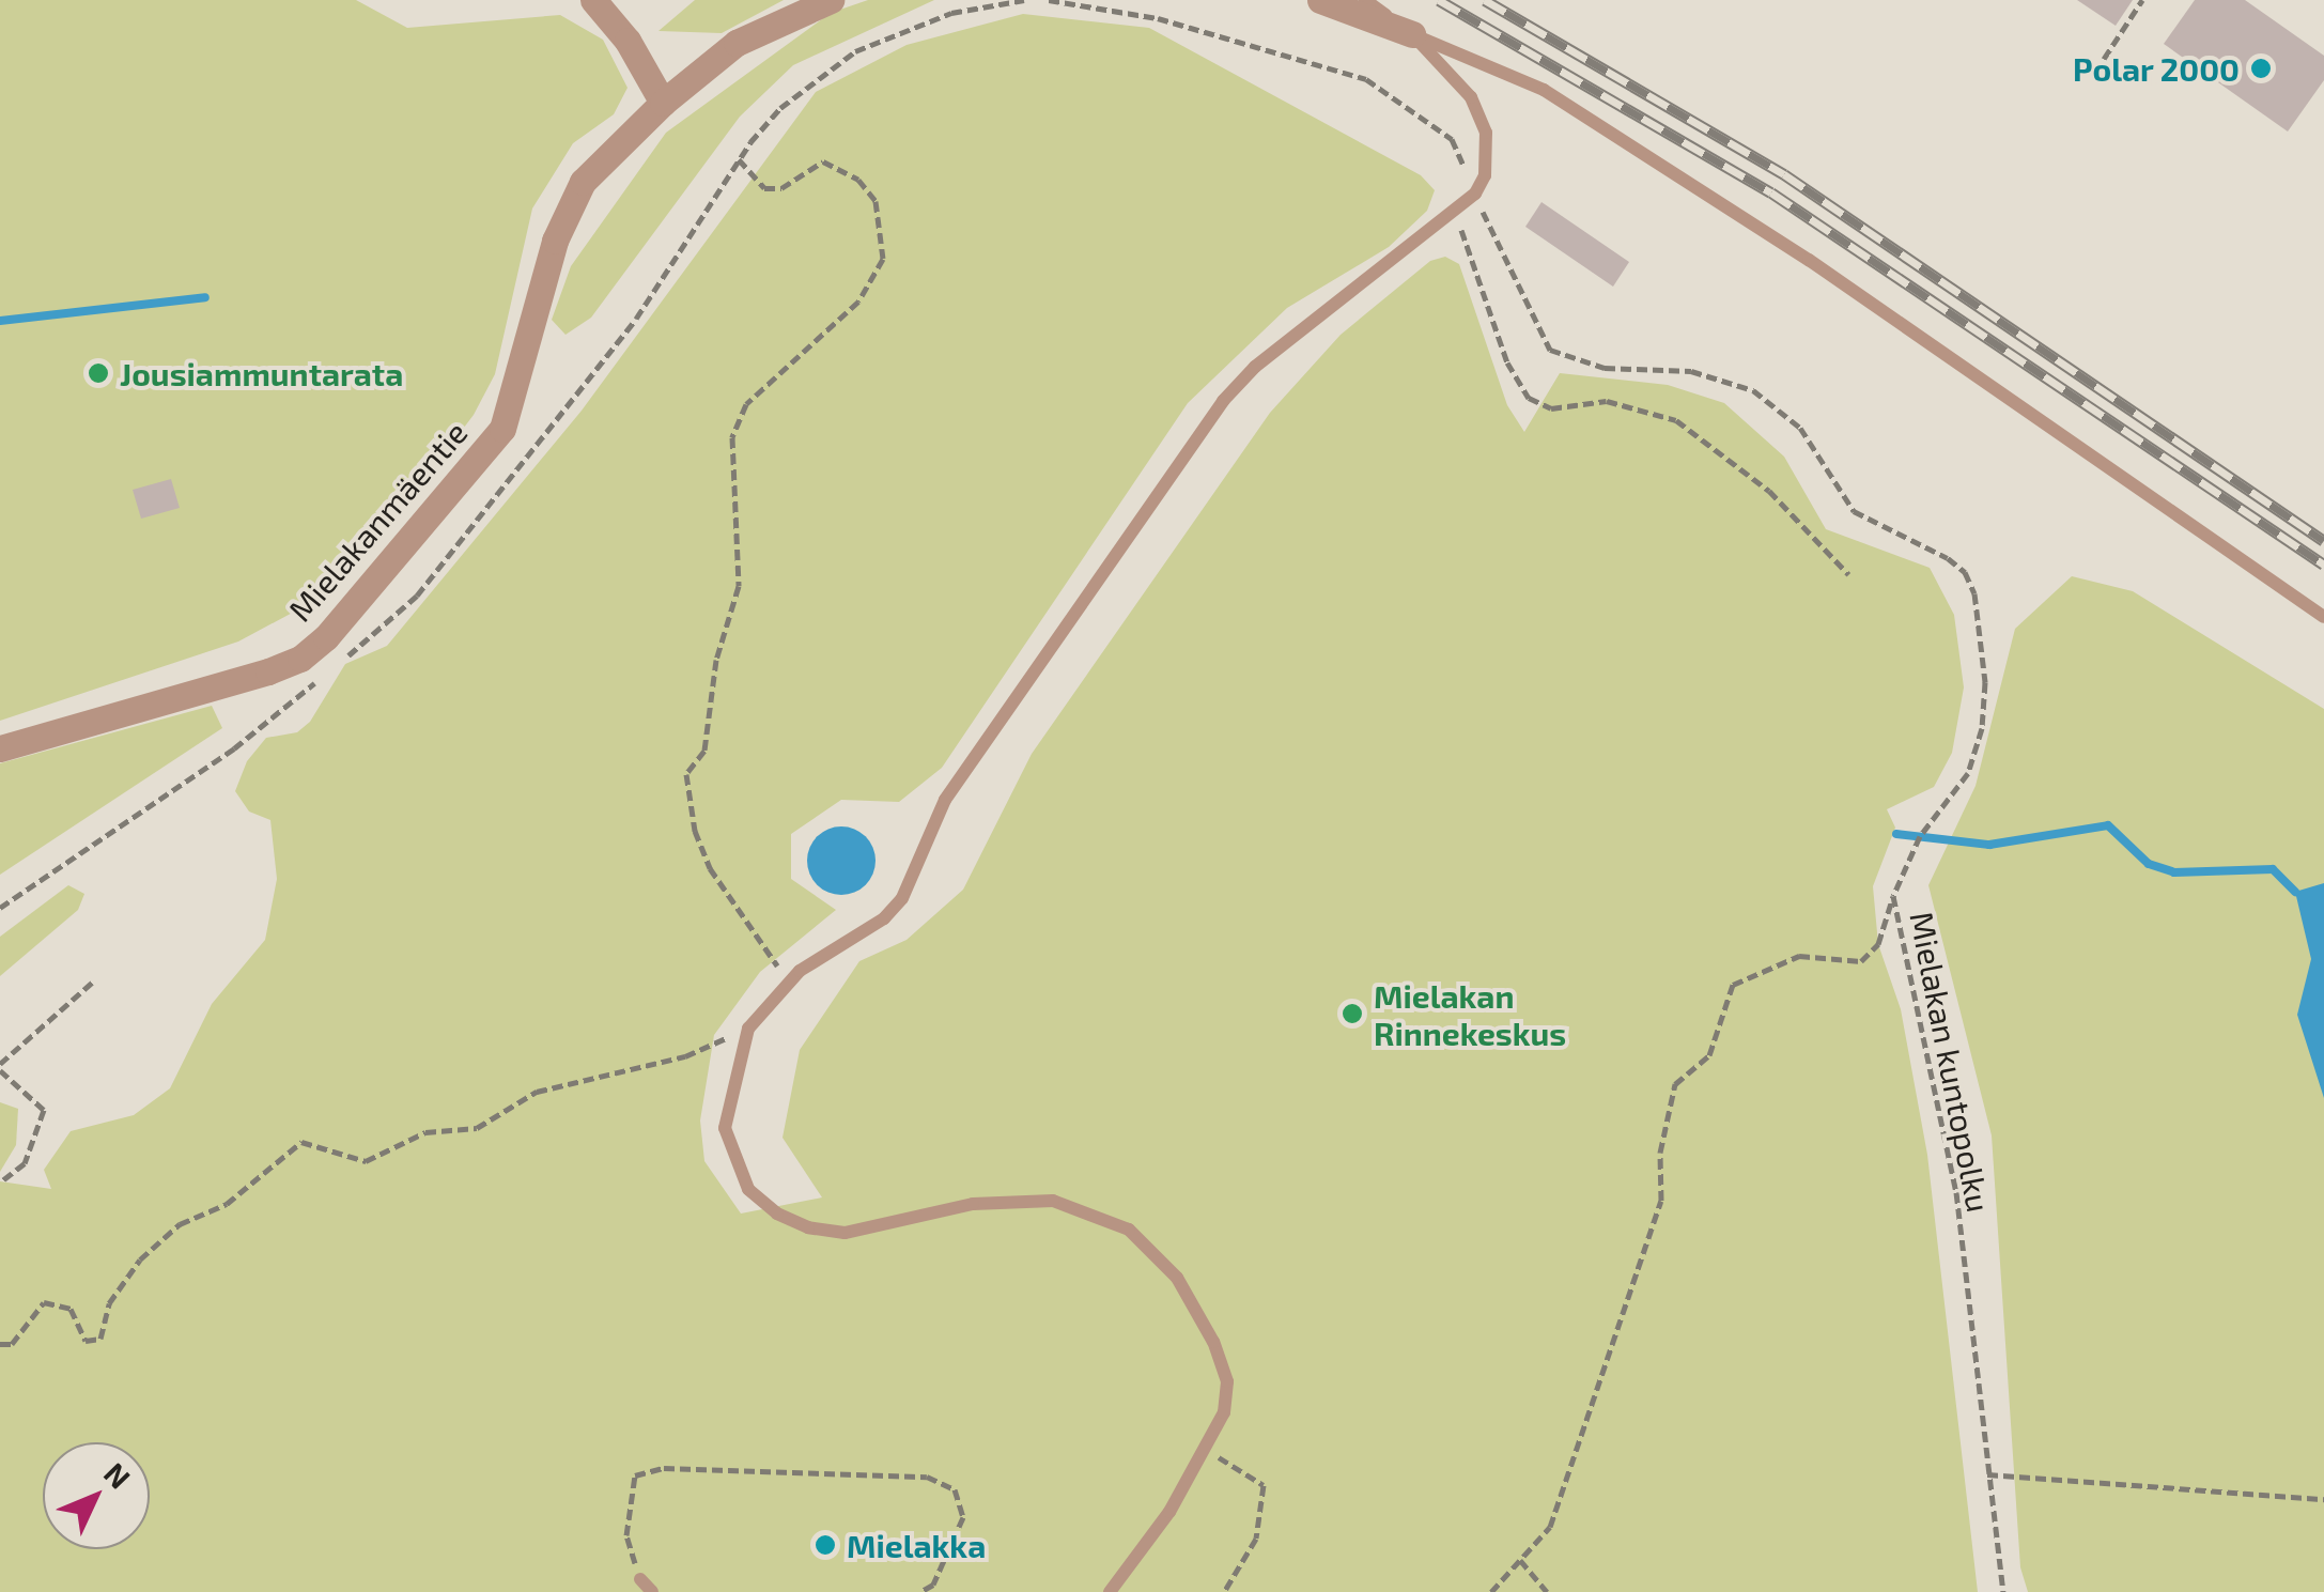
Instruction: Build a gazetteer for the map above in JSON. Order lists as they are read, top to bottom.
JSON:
{
  "streets": {
    "street": ["Mielakanmäentie"],
    "path": ["Mielakan kuntopolku"]
  },
  "places": [
    "Polar 2000",
    "Jousiammuntarata",
    "Mielakan Rinnekeskus",
    "Mielakka"
  ],
  "north": "top right"
}
